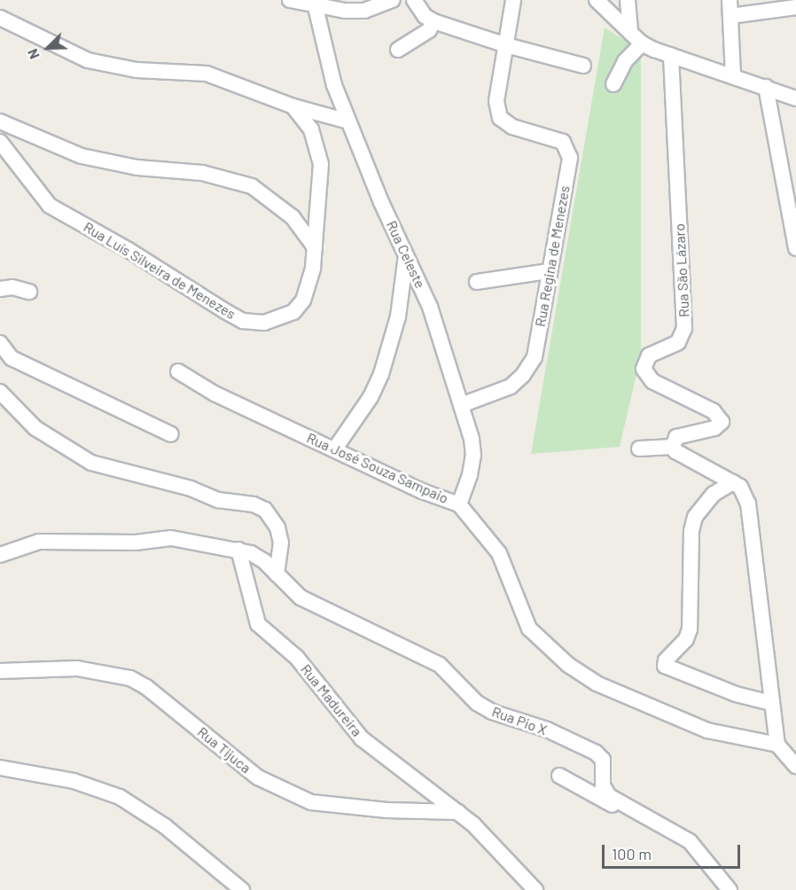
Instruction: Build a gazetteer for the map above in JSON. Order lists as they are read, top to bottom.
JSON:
{
  "streets": {
    "street": [
      "Rua Celeste",
      "Rua Regina de Menezes",
      "Rua Luís Silveira de Menezes",
      "Rua São Lázaro",
      "Rua José Souza Sampaio",
      "Rua Madureira",
      "Rua Pio X",
      "Rua Tijuca"
    ]
  },
  "crossings": [
    ["Rua Celeste", "Rua Regina de Menezes"],
    ["Rua Celeste", "Rua José Souza Sampaio"],
    ["Rua Madureira", "Rua Tijuca"]
  ],
  "scale_bar": "100 m",
  "north": "bottom left"
}
